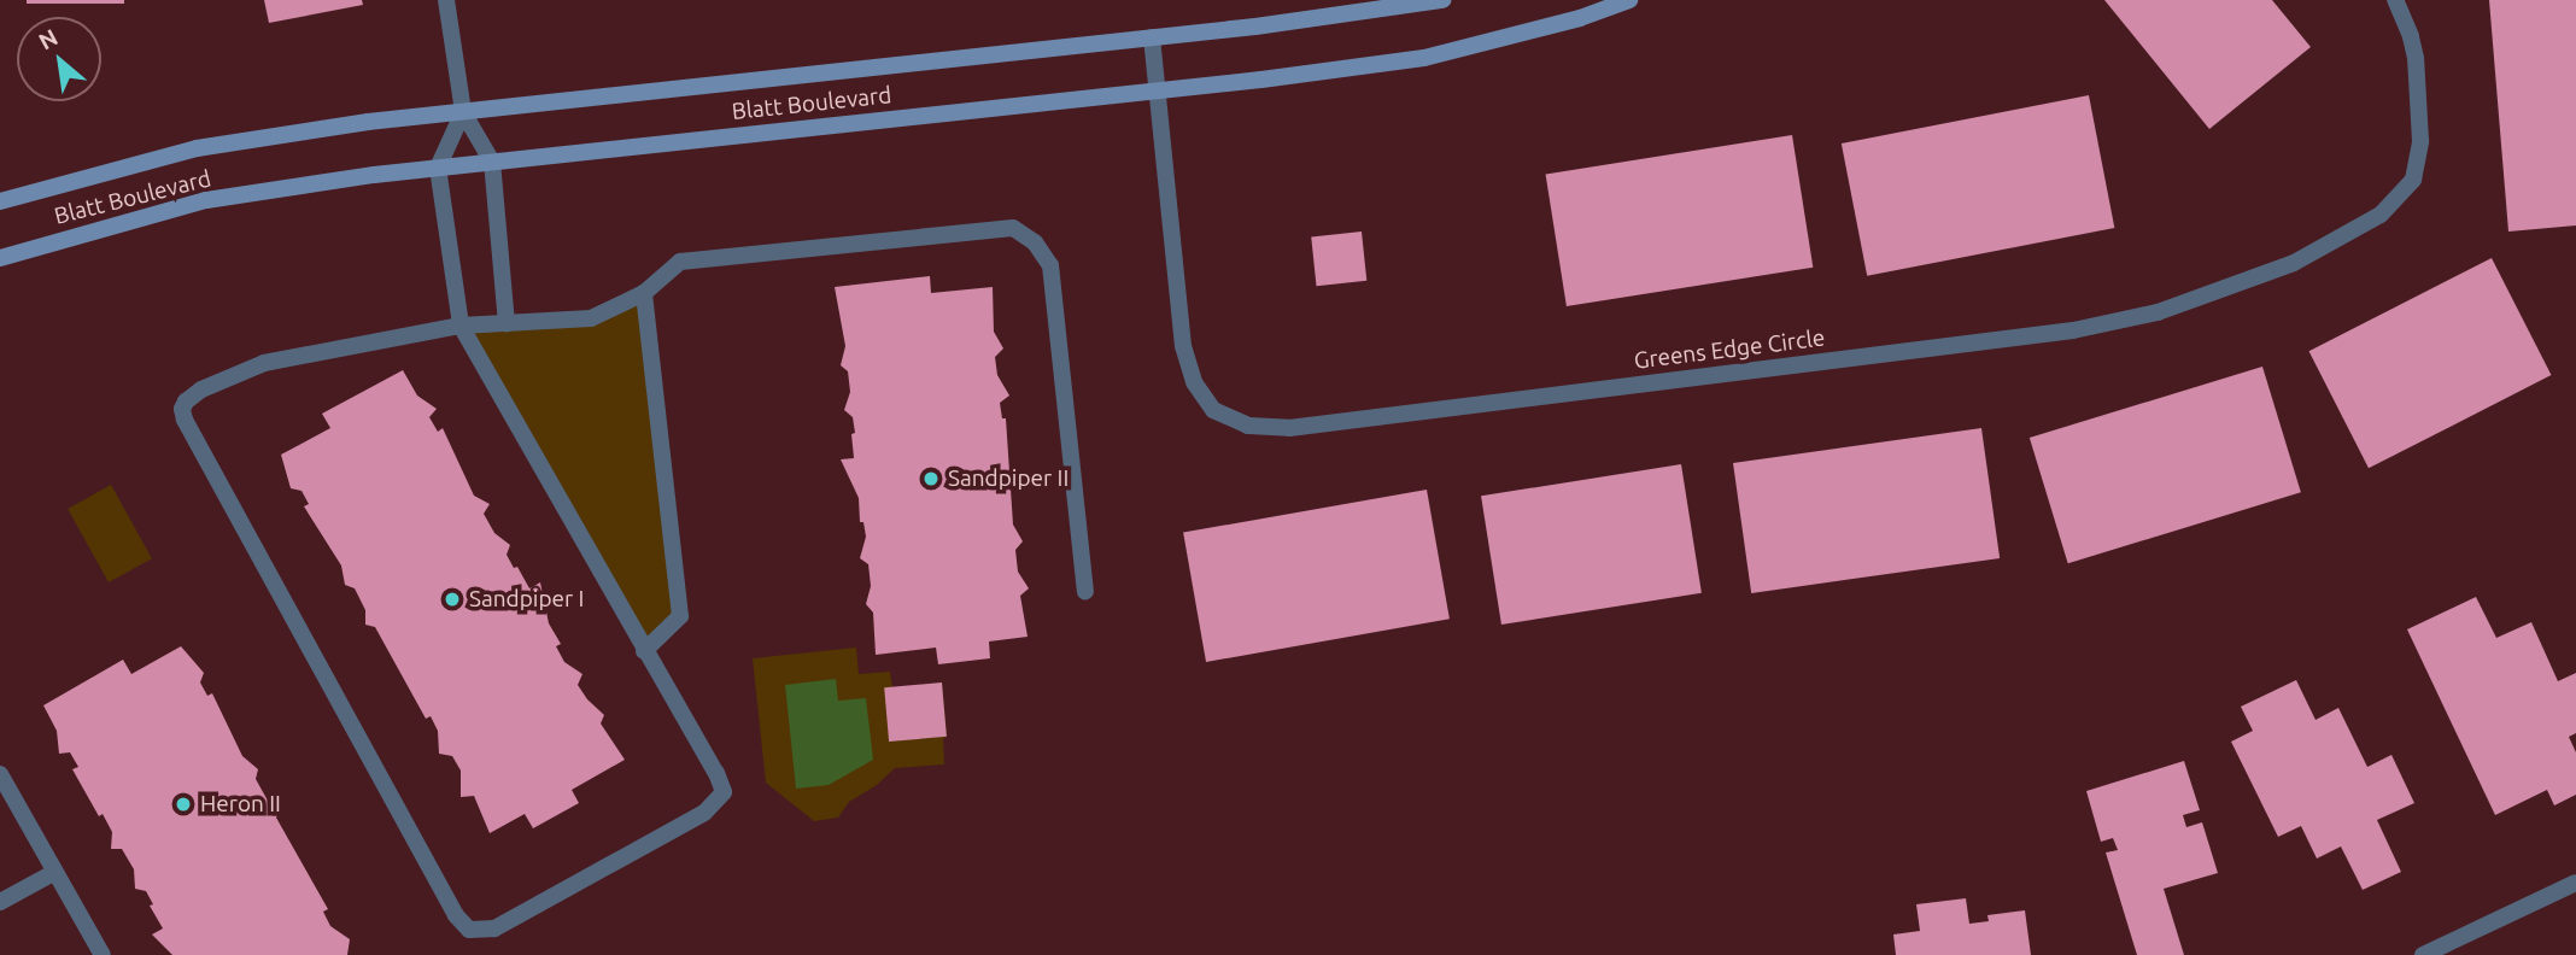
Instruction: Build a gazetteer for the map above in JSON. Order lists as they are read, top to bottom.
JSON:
{
  "streets": {
    "street": ["Blatt Boulevard", "Greens Edge Circle"]
  },
  "crossings": [
    ["Blatt Boulevard", "Greens Edge Circle"]
  ],
  "places": ["Sandpiper II", "Sandpiper I", "Heron II"],
  "north": "top left"
}
